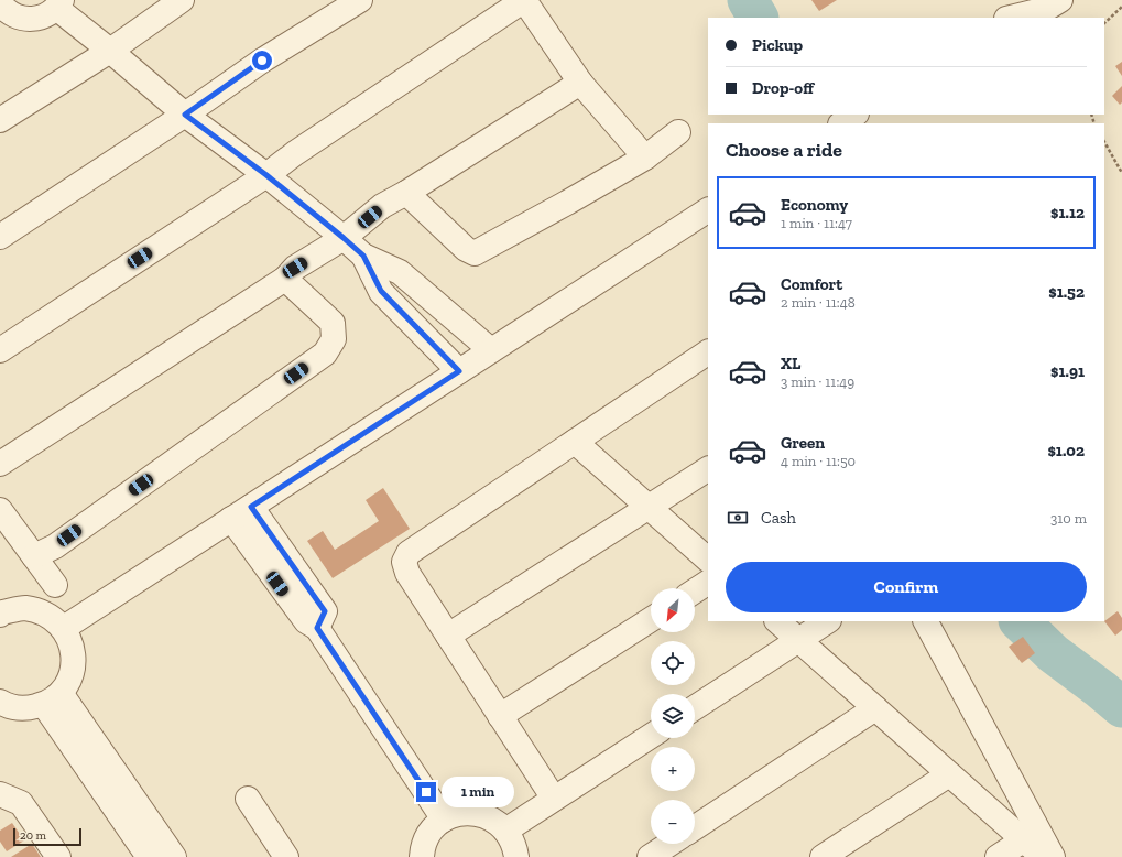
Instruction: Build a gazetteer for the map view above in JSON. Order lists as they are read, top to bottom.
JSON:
{
  "scale_bar": "20 m",
  "north": "bottom left",
  "page": {
    "banner": ["Pickup", "Drop-off"],
    "heading": "Choose a ride",
    "list": [
      {
        "name": "Economy",
        "note": "1 min · 11:47",
        "value": "$1.12"
      },
      {
        "name": "Comfort",
        "note": "2 min · 11:48",
        "value": "$1.52"
      },
      {
        "name": "XL",
        "note": "3 min · 11:49",
        "value": "$1.91"
      },
      {
        "name": "Green",
        "note": "4 min · 11:50",
        "value": "$1.02"
      }
    ],
    "pay": ["Cash", "310 m"],
    "buttons": "Confirm",
    "map_buttons": ["+", "−"],
    "bubble": "1 min",
    "scale": "20 m"
  }
}
